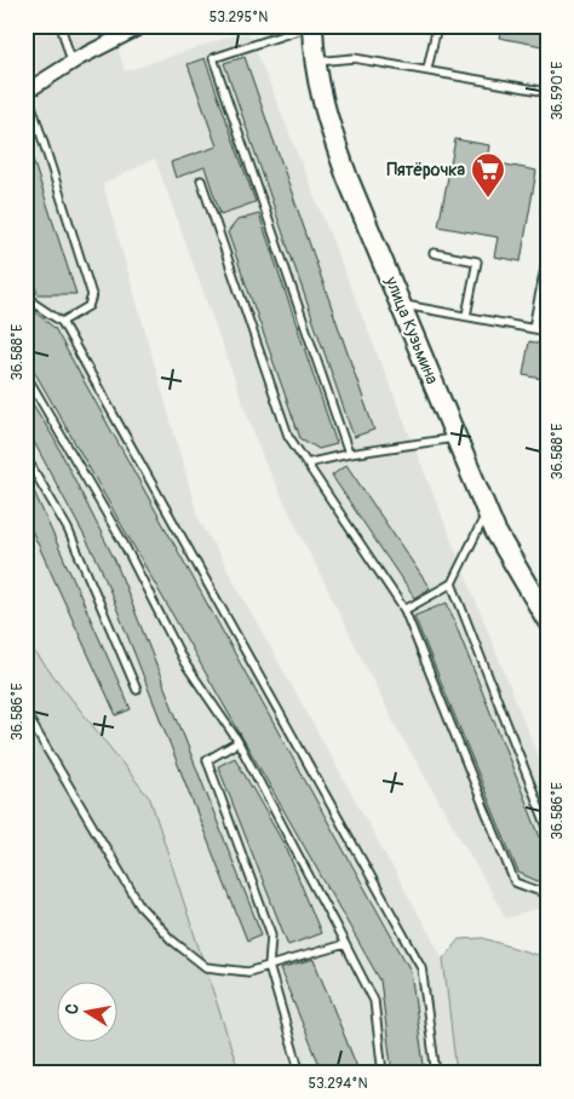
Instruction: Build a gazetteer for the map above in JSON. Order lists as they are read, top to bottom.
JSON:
{
  "streets": {
    "main road": ["улица Кузьмина"]
  },
  "places": {
    "supermarket": ["Пятёрочка"]
  },
  "north": "left",
  "coordinates": [
    "53.295°N",
    "36.590°E",
    "36.588°E",
    "36.586°E",
    "53.294°N"
  ]
}
